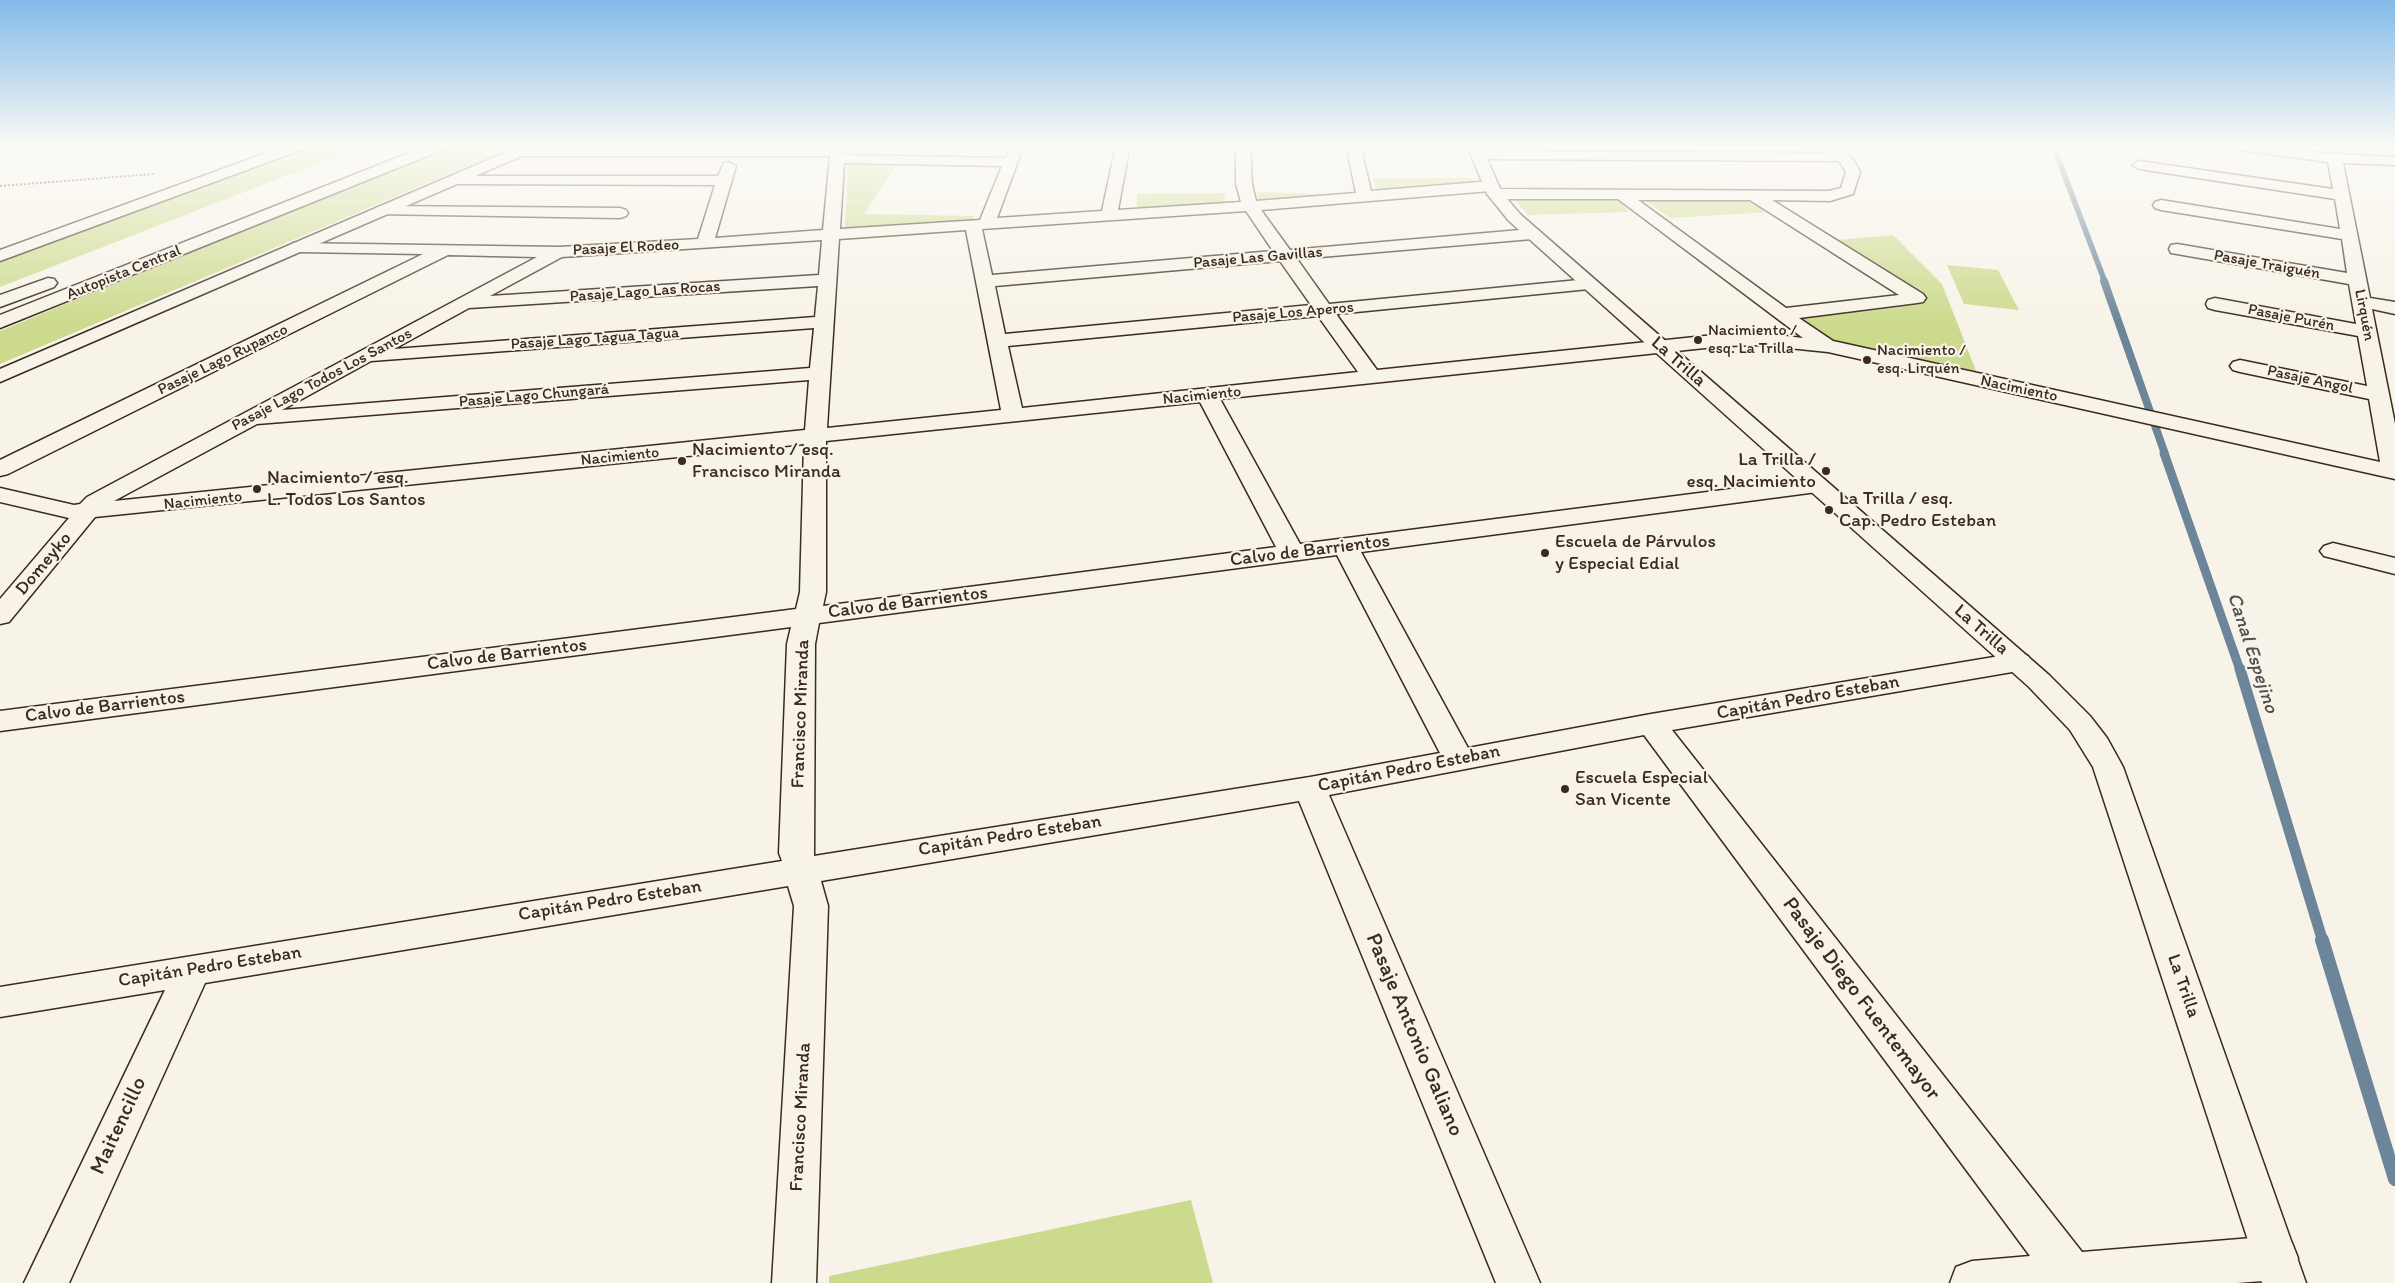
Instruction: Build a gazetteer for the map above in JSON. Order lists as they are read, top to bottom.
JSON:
{
  "streets": {
    "main road": [
      "Pasaje El Rodeo",
      "Pasaje Las Gavillas",
      "Pasaje Traiguén",
      "Autopista Central",
      "Pasaje Lago Las Rocas",
      "Pasaje Los Aperos",
      "Lirquén",
      "Pasaje Purén",
      "Pasaje Lago Tagua Tagua",
      "Pasaje Lago Rupanco",
      "La Trilla",
      "Pasaje Lago Todos Los Santos",
      "Pasaje Angol",
      "Nacimiento",
      "Pasaje Lago Chungará",
      "Calvo de Barrientos",
      "Domeyko",
      "Capitán Pedro Esteban",
      "Francisco Miranda",
      "Pasaje Diego Fuentemayor",
      "Pasaje Antonio Galiano",
      "Maitencillo"
    ]
  },
  "crossings": [
    ["Pasaje El Rodeo", "Pasaje Lago Rupanco"],
    ["Pasaje El Rodeo", "Pasaje Lago Todos Los Santos"],
    ["Pasaje El Rodeo", "Francisco Miranda"],
    ["Pasaje Las Gavillas", "La Trilla"],
    ["Pasaje Traiguén", "Lirquén"],
    ["Pasaje Lago Las Rocas", "Pasaje Lago Todos Los Santos"],
    ["Pasaje Lago Las Rocas", "Francisco Miranda"],
    ["Pasaje Los Aperos", "La Trilla"],
    ["Lirquén", "Pasaje Purén"],
    ["Lirquén", "Pasaje Angol"],
    ["Lirquén", "Nacimiento"],
    ["Pasaje Lago Tagua Tagua", "Pasaje Lago Todos Los Santos"],
    ["Pasaje Lago Tagua Tagua", "Francisco Miranda"],
    ["La Trilla", "Nacimiento"],
    ["La Trilla", "Calvo de Barrientos"],
    ["La Trilla", "Capitán Pedro Esteban"],
    ["Pasaje Lago Todos Los Santos", "Nacimiento"],
    ["Pasaje Lago Todos Los Santos", "Pasaje Lago Chungará"],
    ["Pasaje Lago Todos Los Santos", "Domeyko"],
    ["Nacimiento", "Domeyko"],
    ["Nacimiento", "Francisco Miranda"],
    ["Pasaje Lago Chungará", "Francisco Miranda"],
    ["Calvo de Barrientos", "Francisco Miranda"],
    ["Capitán Pedro Esteban", "Francisco Miranda"],
    ["Capitán Pedro Esteban", "Pasaje Diego Fuentemayor"],
    ["Capitán Pedro Esteban", "Pasaje Antonio Galiano"],
    ["Capitán Pedro Esteban", "Maitencillo"]
  ],
  "water": ["Canal Espejino"],
  "places": [
    "Nacimiento / esq. La Trilla",
    "Nacimiento / esq. Lirquén",
    "Nacimiento / esq. Francisco Miranda",
    "La Trilla / esq. Nacimiento",
    "Nacimiento / esq. L. Todos Los Santos",
    "La Trilla / esq. Cap. Pedro Esteban",
    "Escuela de Párvulos y Especial Edial",
    "Escuela Especial San Vicente"
  ]
}
